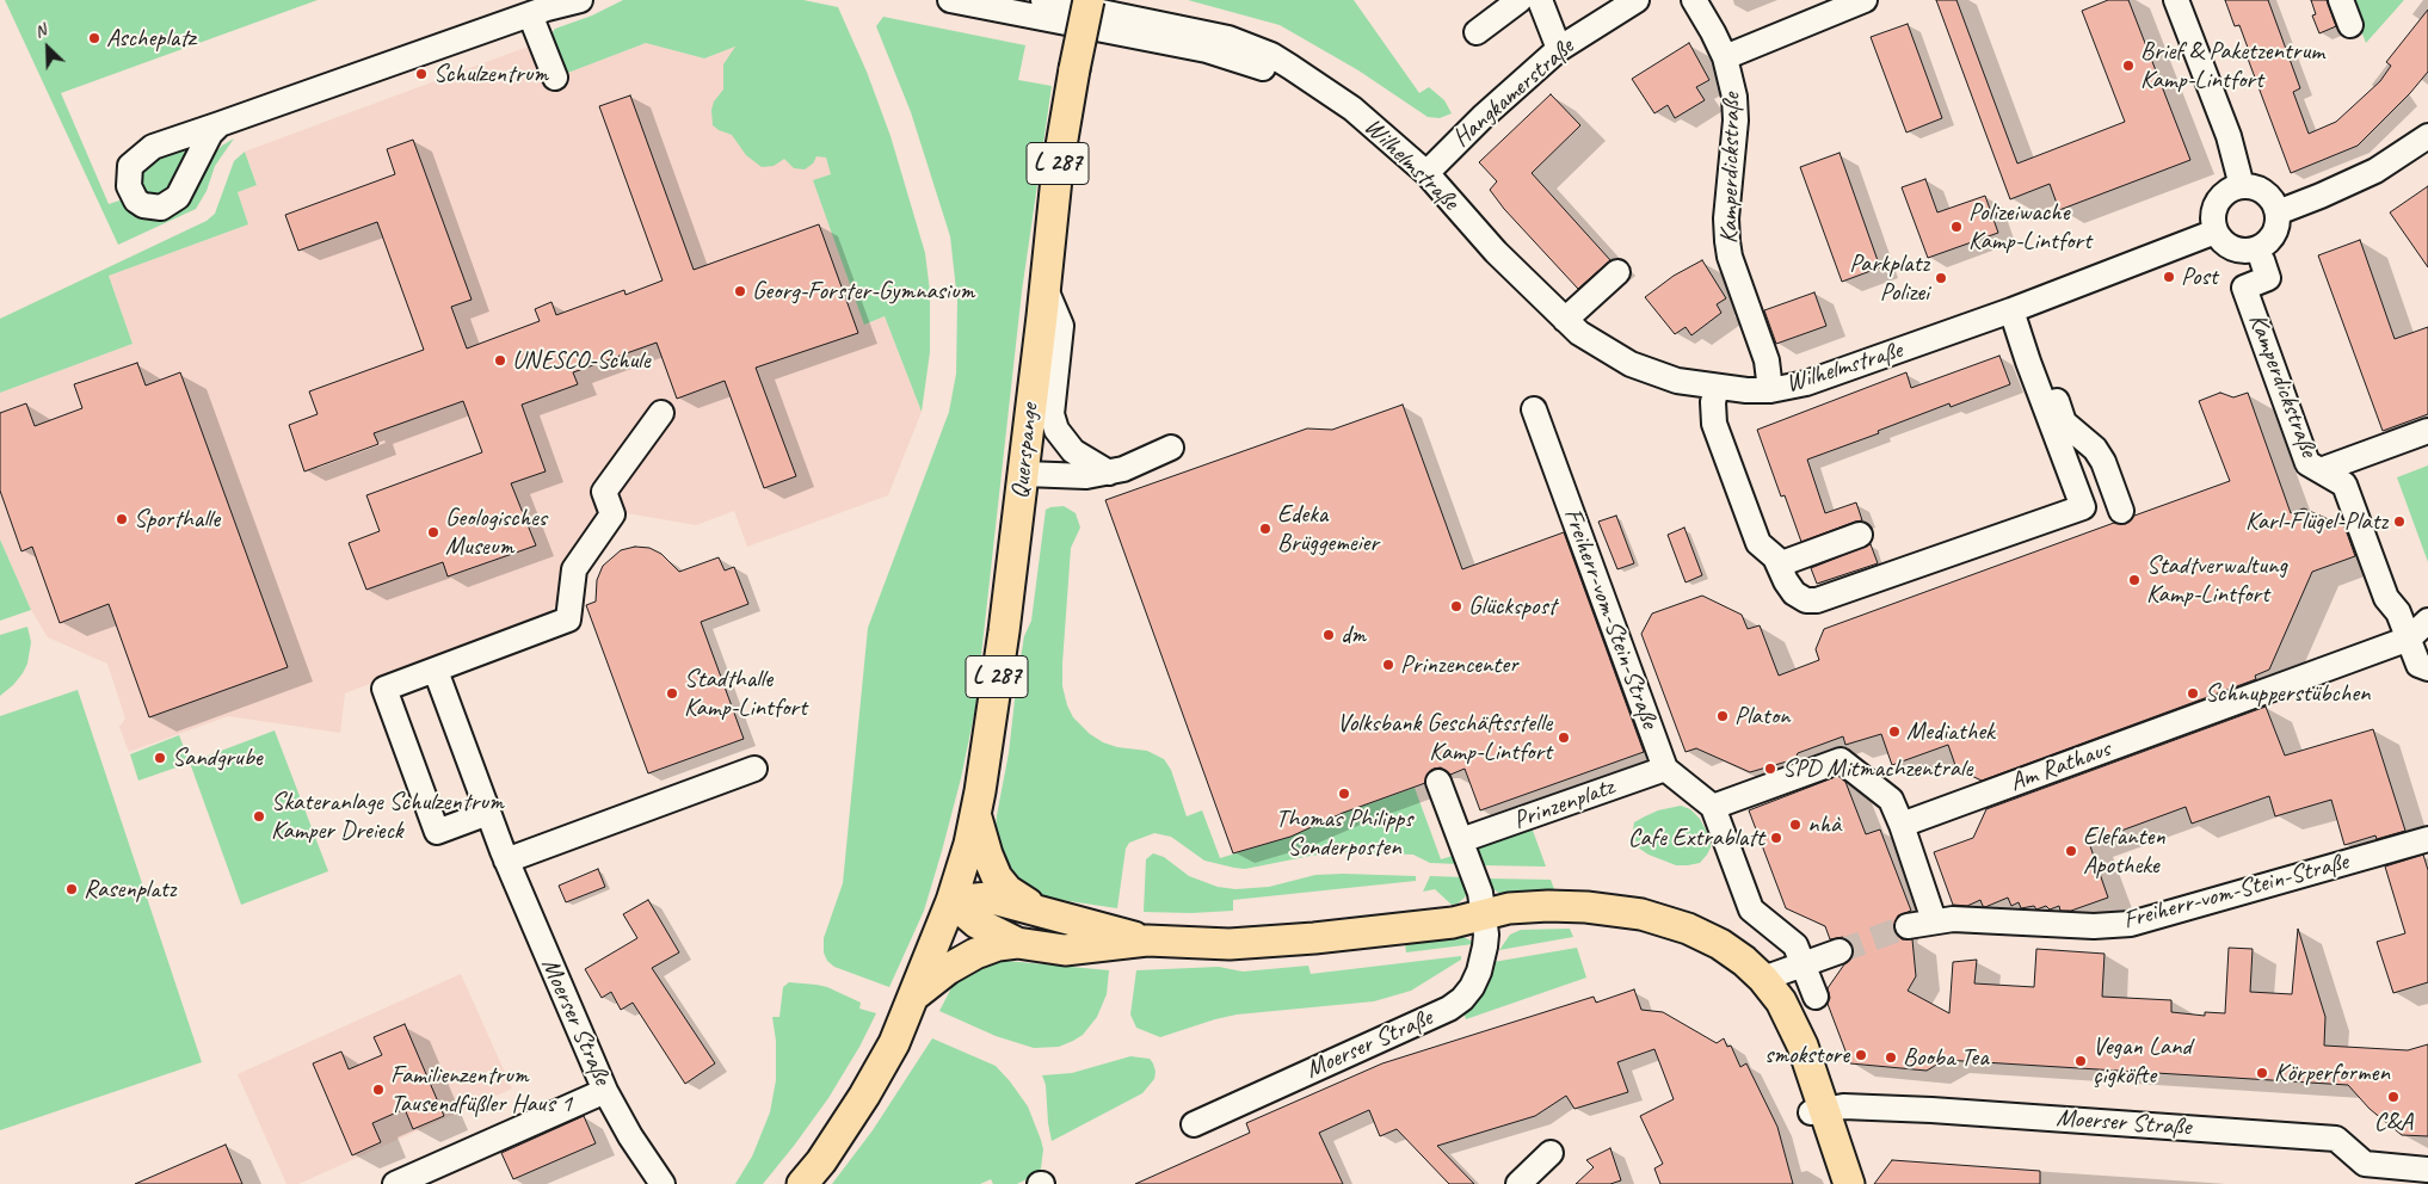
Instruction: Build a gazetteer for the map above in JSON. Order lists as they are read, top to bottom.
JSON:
{
  "streets": {
    "main road": ["L 287", "Querspange"],
    "street": [
      "Hangkamerstraße",
      "Wilhelmstraße",
      "Kamperdickstraße",
      "Freiherr-vom-Stein-Straße",
      "Am Rathaus",
      "Prinzenplatz",
      "Moerser Straße"
    ]
  },
  "crossings": [
    ["Hangkamerstraße", "Wilhelmstraße"],
    ["L 287", "Querspange"],
    ["Wilhelmstraße", "Kamperdickstraße"],
    ["Kamperdickstraße", "Am Rathaus"],
    ["Freiherr-vom-Stein-Straße", "Prinzenplatz"],
    ["Prinzenplatz", "Moerser Straße"]
  ],
  "places": [
    "Ascheplatz",
    "Brief & Paketzentrum Kamp-Lintfort",
    "Schulzentrum",
    "Polizeiwache Kamp-Lintfort",
    "Post",
    "Parkplatz Polizei",
    "Georg-Forster-Gymnasium",
    "UNESCO-Schule",
    "Sporthalle",
    "Karl-Flügel-Platz",
    "Edeka Brüggemeier",
    "Geologisches Museum",
    "Stadtverwaltung Kamp-Lintfort",
    "Glückspost",
    "dm",
    "Prinzencenter",
    "Stadthalle Kamp-Lintfort",
    "Schnupperstübchen",
    "Platon",
    "Mediathek",
    "Volksbank Geschäftsstelle Kamp-Lintfort",
    "Sandgrube",
    "SPD Mitmachzentrale",
    "Thomas Philipps Sonderposten",
    "Skateranlage Schulzentrum Kamper Dreieck",
    "nhà",
    "Cafe Extrablatt",
    "Elefanten Apotheke",
    "Rasenplatz",
    "smokstore",
    "Booba Tea",
    "Vegan Land çigköfte",
    "Körperformen",
    "Familienzentrum Tausendfüßler Haus 1",
    "C&A"
  ],
  "north": "top left"
}
